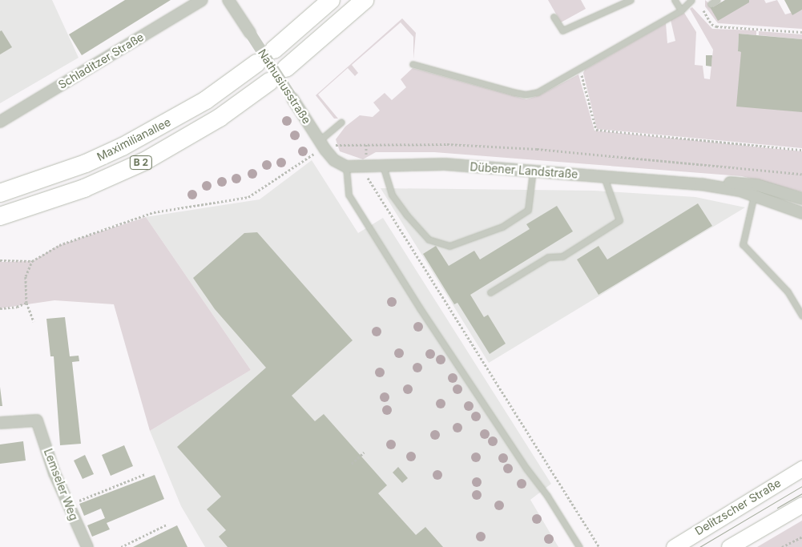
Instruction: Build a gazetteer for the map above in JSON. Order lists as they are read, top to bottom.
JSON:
{
  "streets": {
    "highway": ["Maximilianallee", "B 2"],
    "main road": ["Delitzscher Straße"],
    "street": [
      "Schladitzer Straße",
      "Nathusiusstraße",
      "Dübener Landstraße",
      "Lemseler Weg"
    ]
  },
  "crossings": [
    ["Nathusiusstraße", "Dübener Landstraße"]
  ]
}
